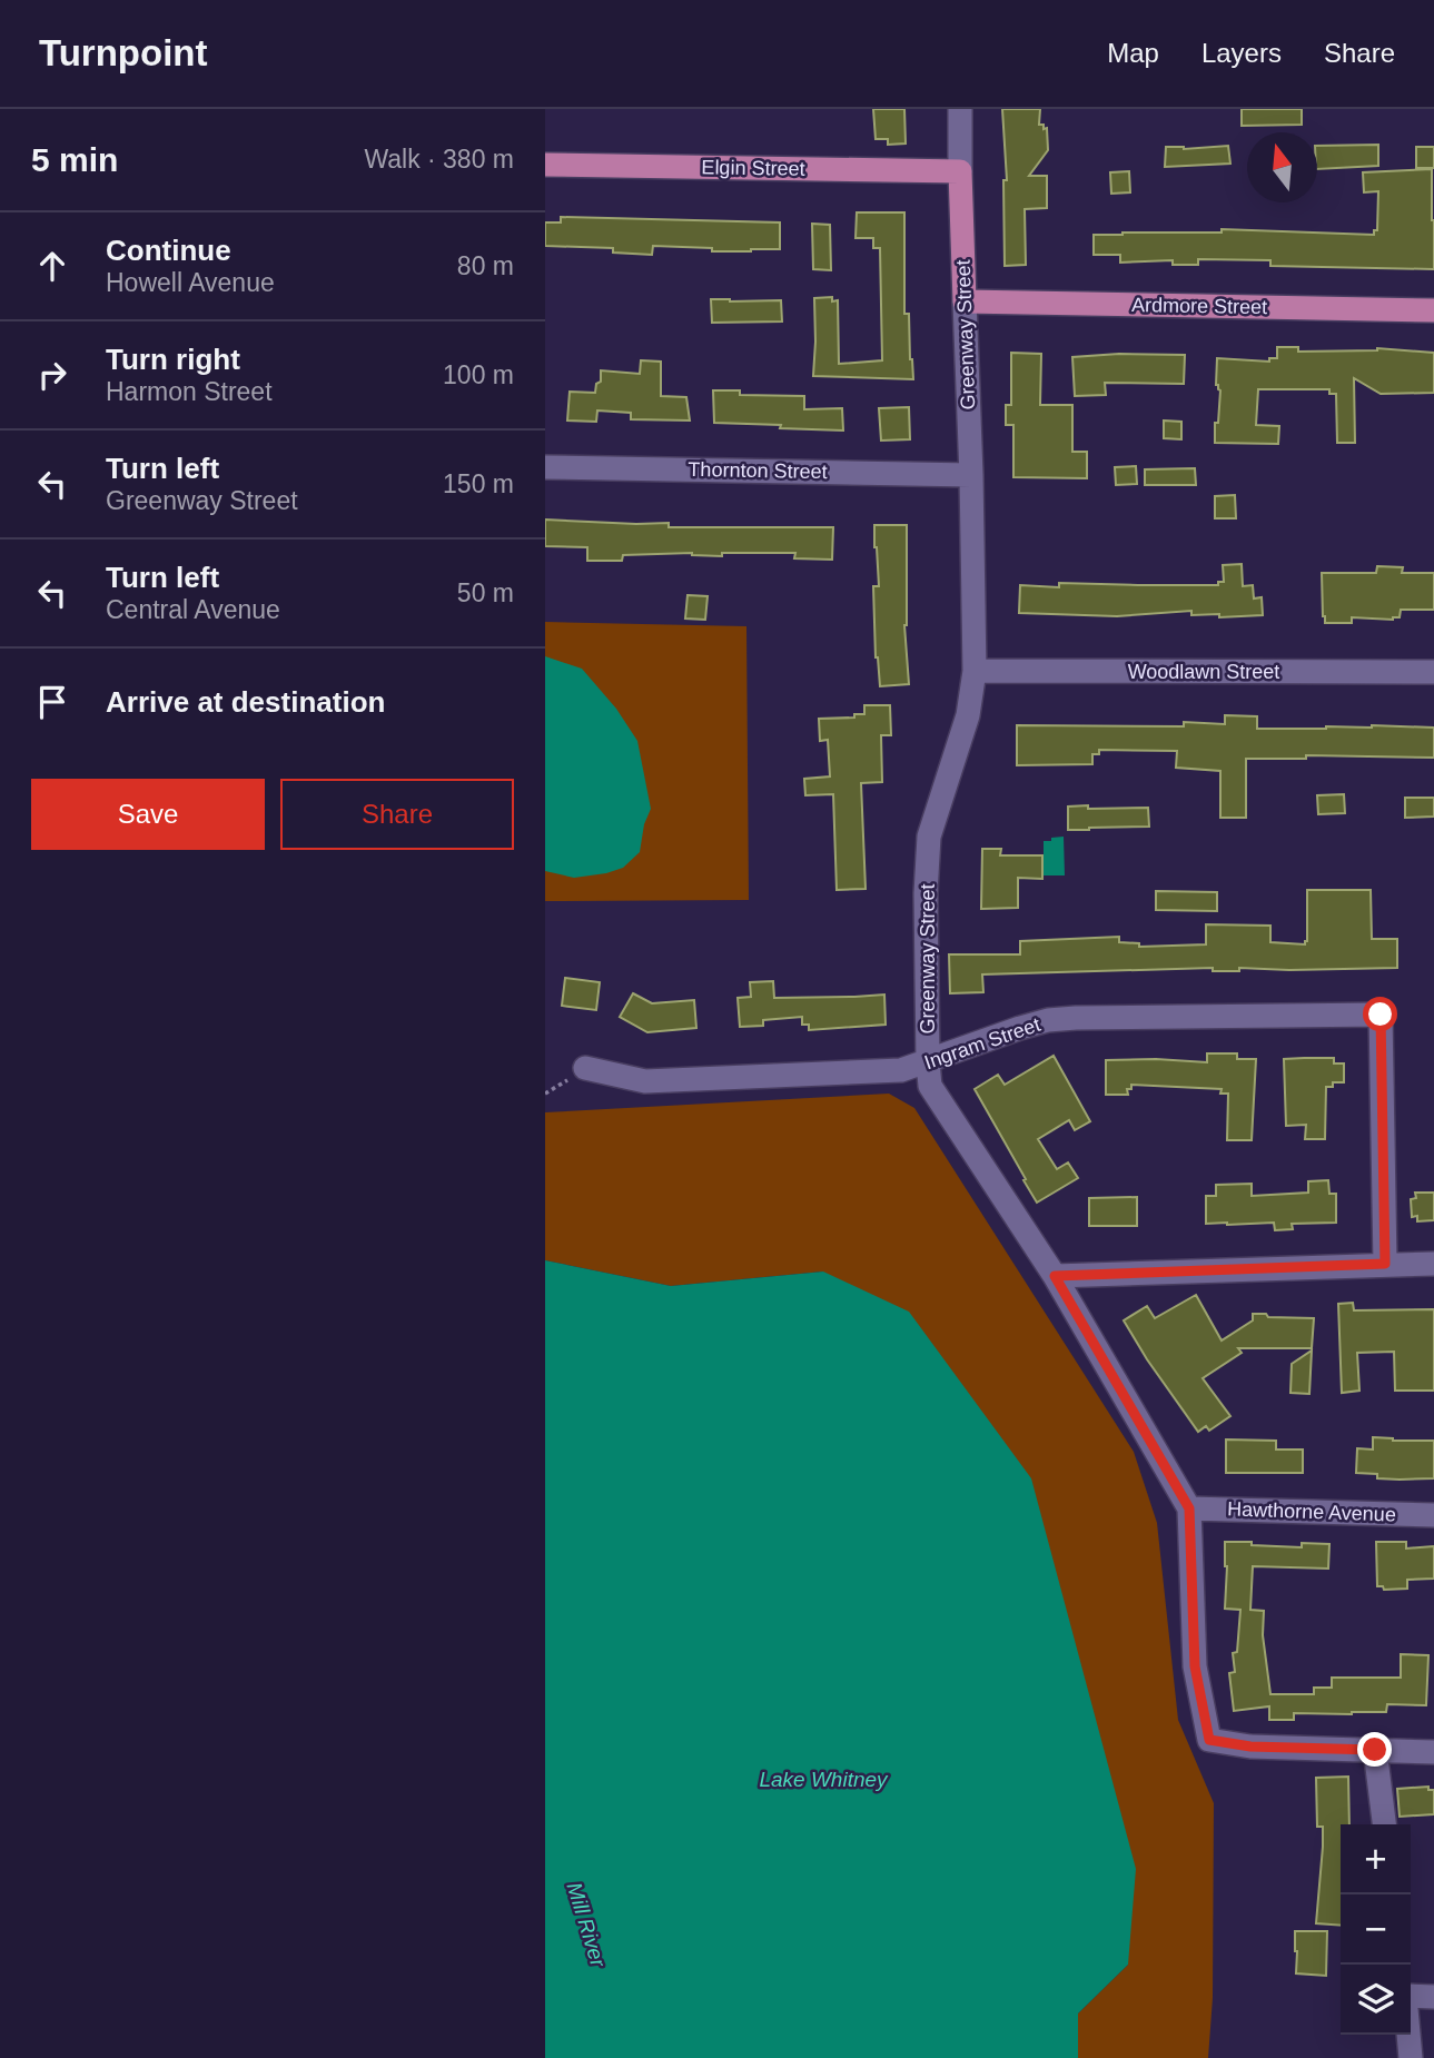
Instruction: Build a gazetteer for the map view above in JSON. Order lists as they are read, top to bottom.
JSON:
{
  "streets": {
    "main road": ["Elgin Street", "Ardmore Street", "Greenway Street"],
    "street": [
      "Thornton Street",
      "Woodlawn Street",
      "Ingram Street",
      "Hawthorne Avenue"
    ]
  },
  "crossings": [
    ["Elgin Street", "Greenway Street"],
    ["Ardmore Street", "Greenway Street"],
    ["Greenway Street", "Thornton Street"],
    ["Greenway Street", "Woodlawn Street"],
    ["Greenway Street", "Ingram Street"],
    ["Greenway Street", "Hawthorne Avenue"]
  ],
  "water": ["Lake Whitney", "Mill River"],
  "north": "top",
  "page": {
    "header": "Turnpoint",
    "nav": ["Map", "Layers", "Share"],
    "heading": ["5 min", "Walk · 380 m"],
    "list": [
      ["Continue", "Howell Avenue", "80 m"],
      ["Turn right", "Harmon Street", "100 m"],
      ["Turn left", "Greenway Street", "150 m"],
      ["Turn left", "Central Avenue", "50 m"],
      "Arrive at destination"
    ],
    "buttons": ["Save", "Share"],
    "map_buttons": ["+", "−"]
  }
}
